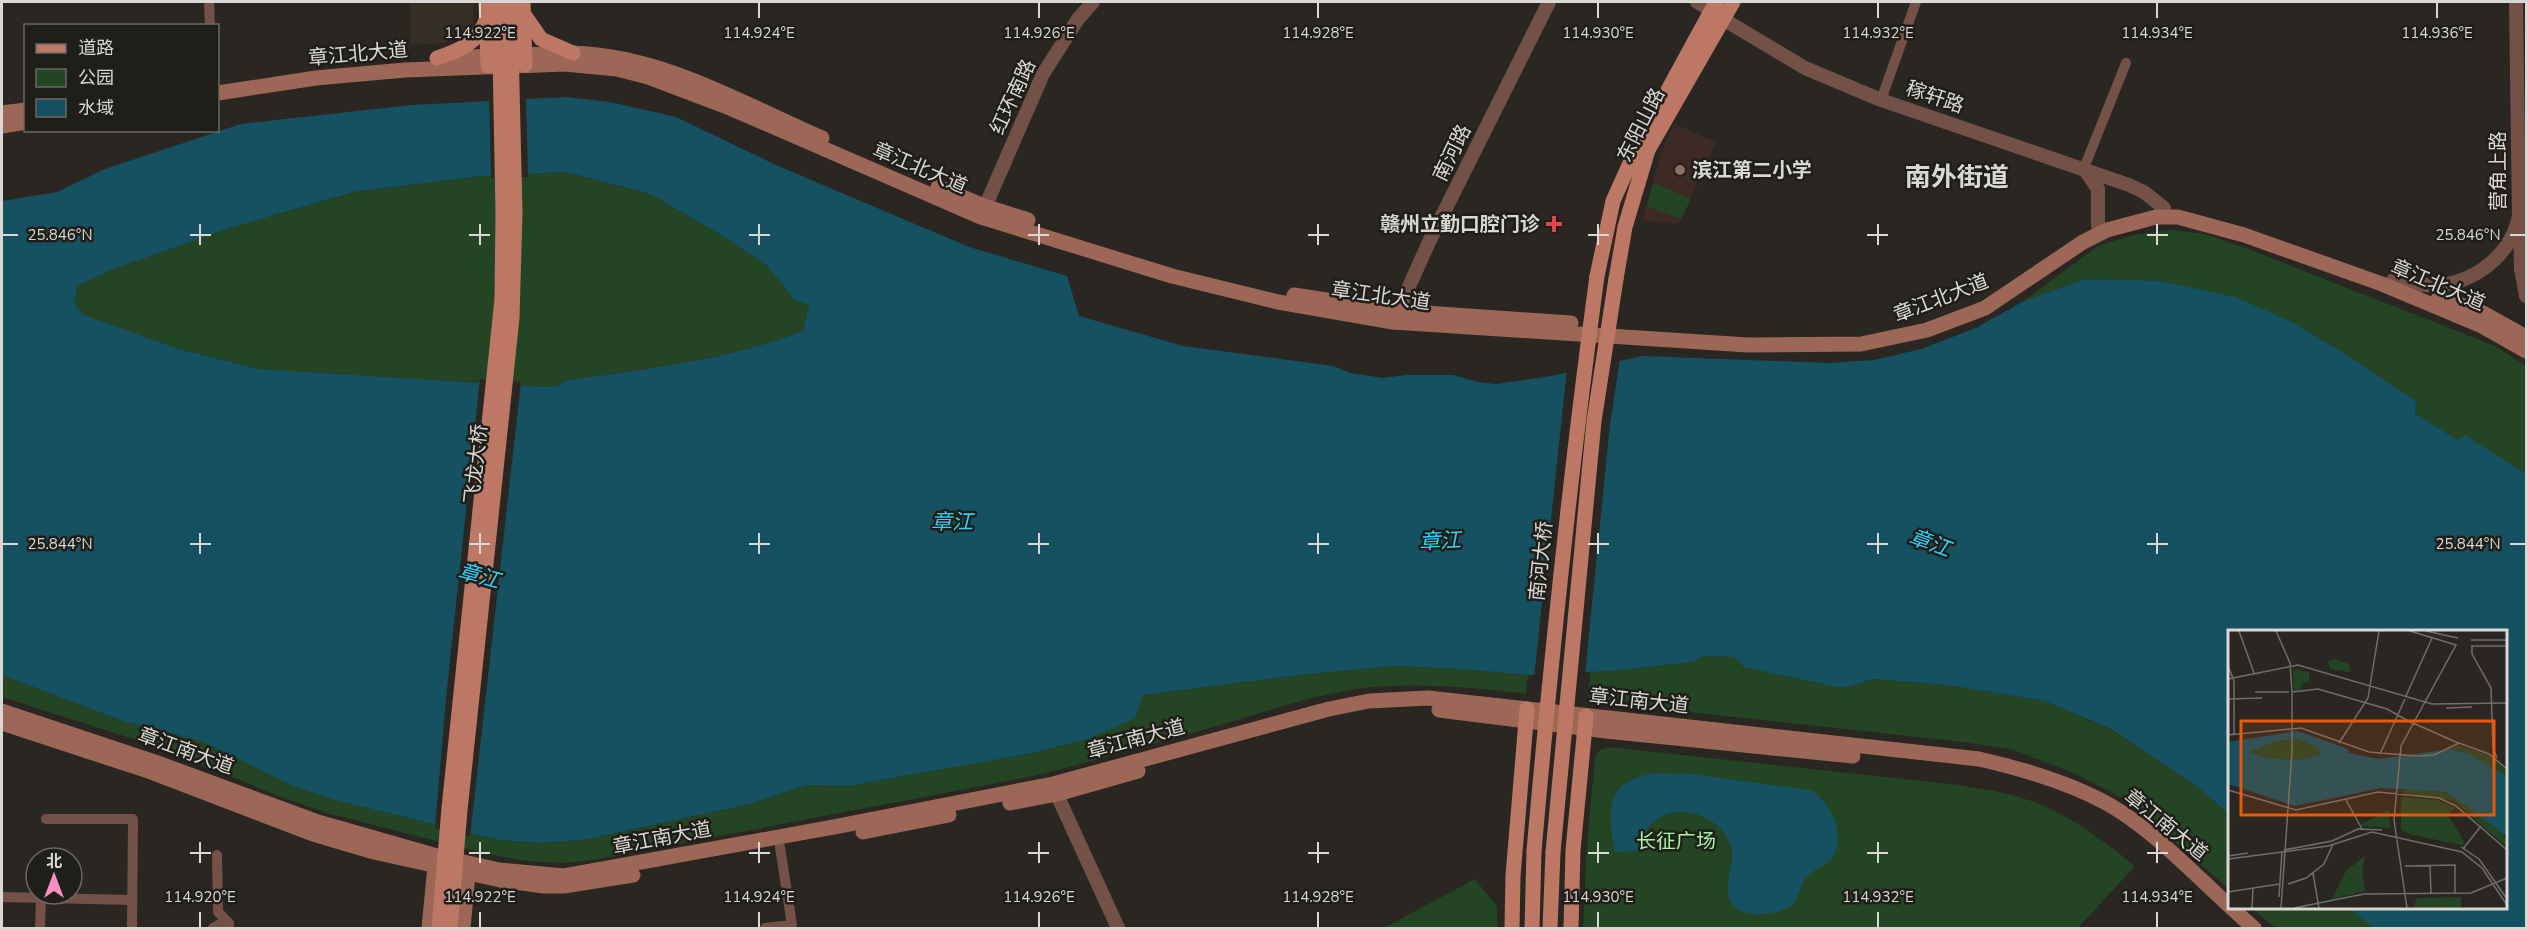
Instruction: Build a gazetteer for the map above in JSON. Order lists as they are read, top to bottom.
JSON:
{
  "streets": {
    "main road": [
      "章江北大道",
      "东阳山路",
      "飞龙大桥",
      "南河大桥",
      "章江南大道"
    ],
    "street": [
      "红环南路",
      "稼轩路",
      "南河路",
      "营角上路"
    ]
  },
  "crossings": [
    ["章江北大道", "红环南路"],
    ["章江北大道", "稼轩路"],
    ["章江北大道", "南河路"],
    ["章江北大道", "营角上路"],
    ["稼轩路", "东阳山路"],
    ["东阳山路", "南河大桥"]
  ],
  "districts": ["南外街道"],
  "water": ["章江"],
  "parks": ["长征广场"],
  "places": {
    "other": ["滨江第二小学"],
    "health": ["赣州立勤口腔门诊"]
  },
  "legend": ["道路", "公园", "水域"],
  "north": "top",
  "coordinates": [
    "114.922°E",
    "114.924°E",
    "114.926°E",
    "114.928°E",
    "114.930°E",
    "114.932°E",
    "114.934°E",
    "114.936°E",
    "25.846°N",
    "25.844°N",
    "114.920°E"
  ]
}
